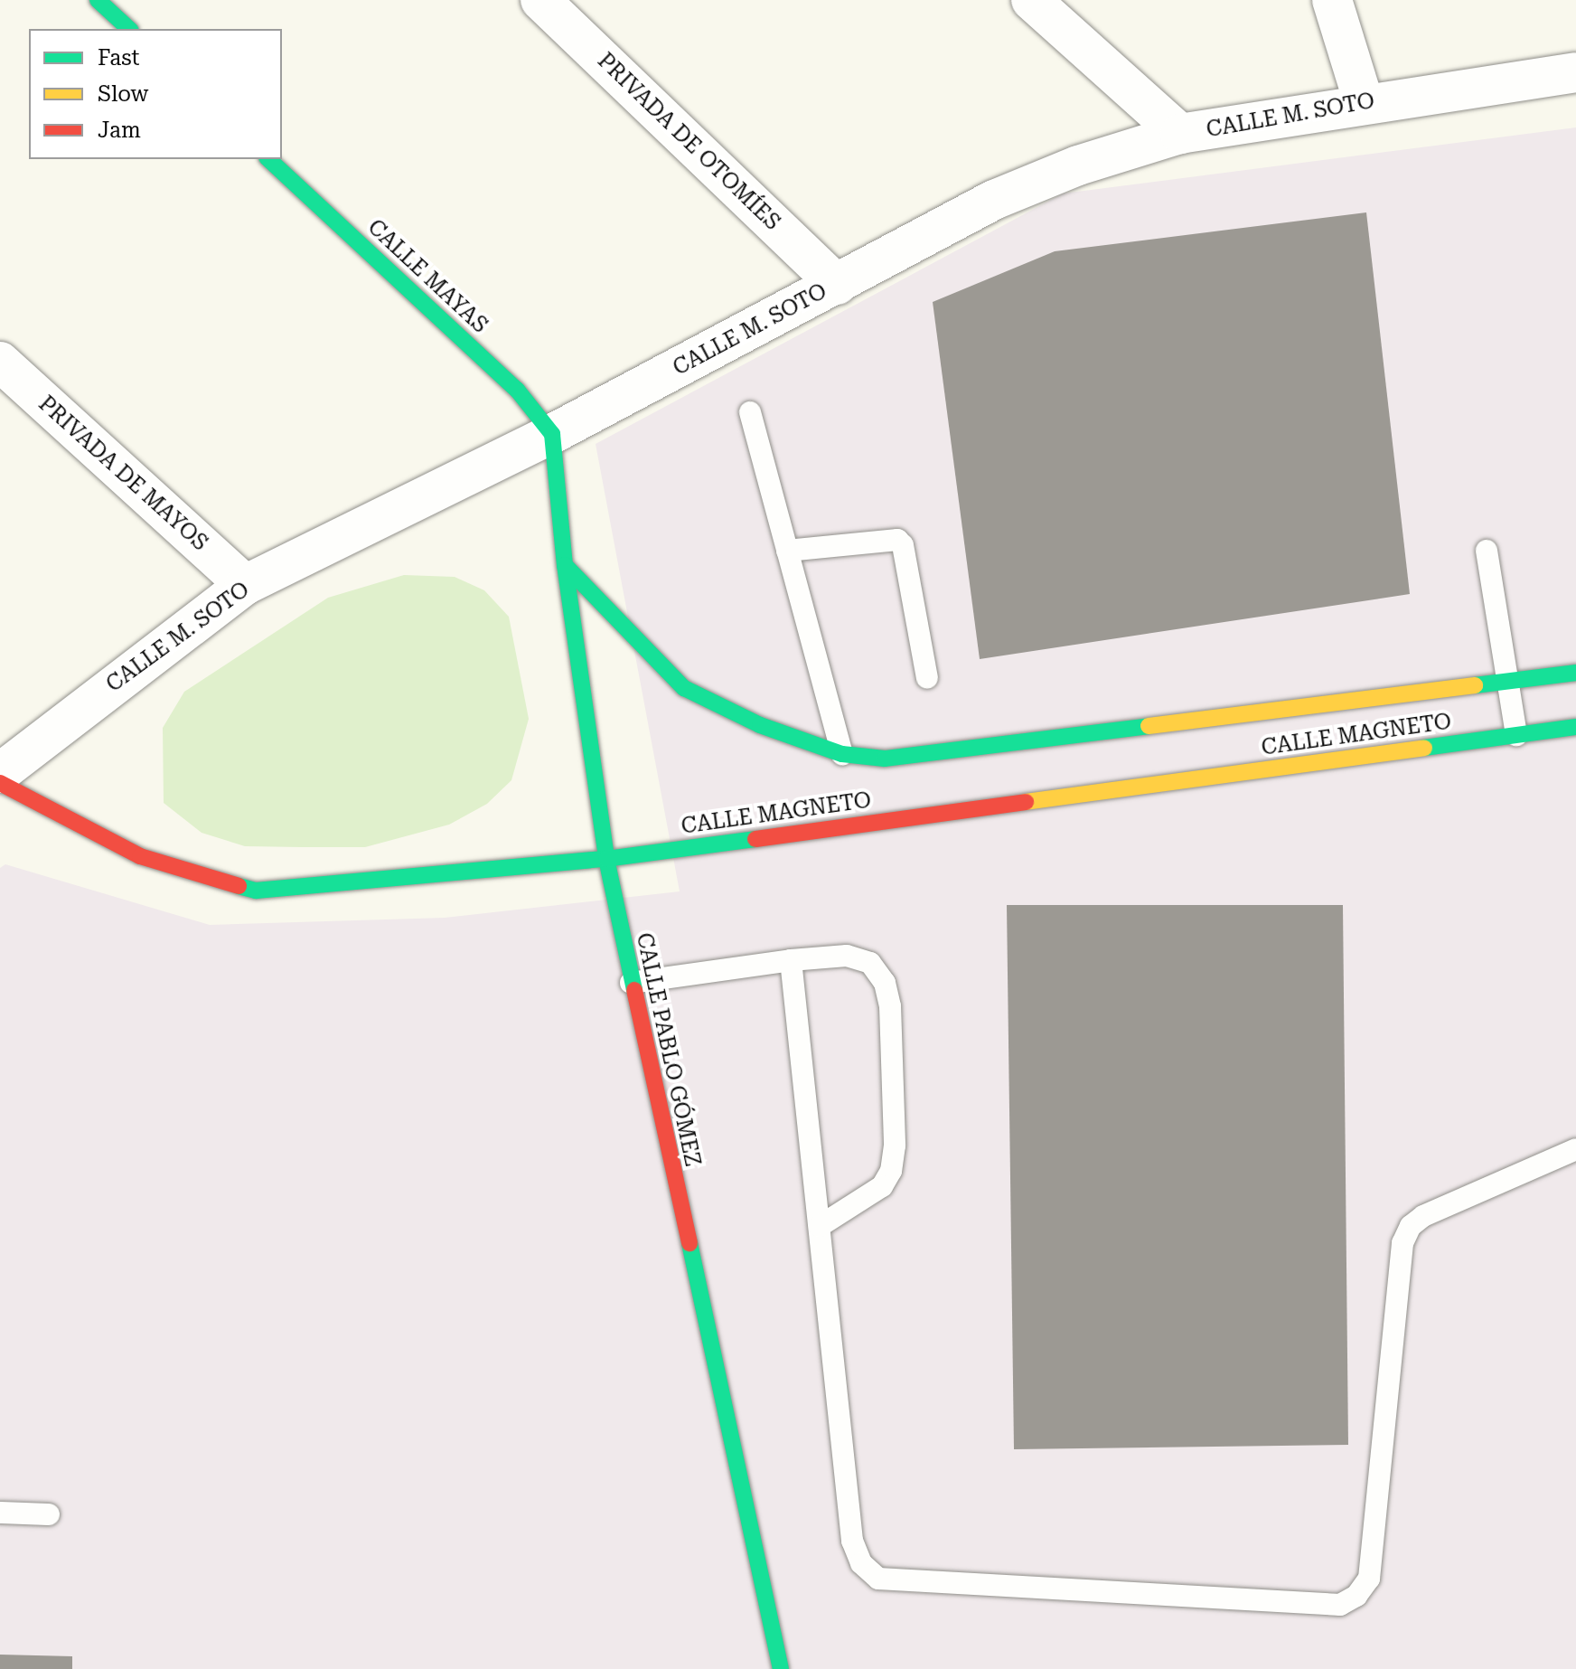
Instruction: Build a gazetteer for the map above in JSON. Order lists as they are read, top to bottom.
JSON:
{
  "streets": {
    "main road": ["CALLE MAYAS", "CALLE MAGNETO", "CALLE PABLO GÓMEZ"],
    "street": ["CALLE M. SOTO", "PRIVADA DE OTOMÍES", "PRIVADA DE MAYOS"]
  },
  "crossings": [
    ["CALLE M. SOTO", "PRIVADA DE OTOMÍES"],
    ["CALLE M. SOTO", "CALLE MAYAS"],
    ["CALLE M. SOTO", "PRIVADA DE MAYOS"],
    ["CALLE M. SOTO", "CALLE PABLO GÓMEZ"],
    ["CALLE MAYAS", "CALLE PABLO GÓMEZ"],
    ["CALLE MAGNETO", "CALLE PABLO GÓMEZ"]
  ],
  "legend": ["Fast", "Slow", "Jam"]
}
